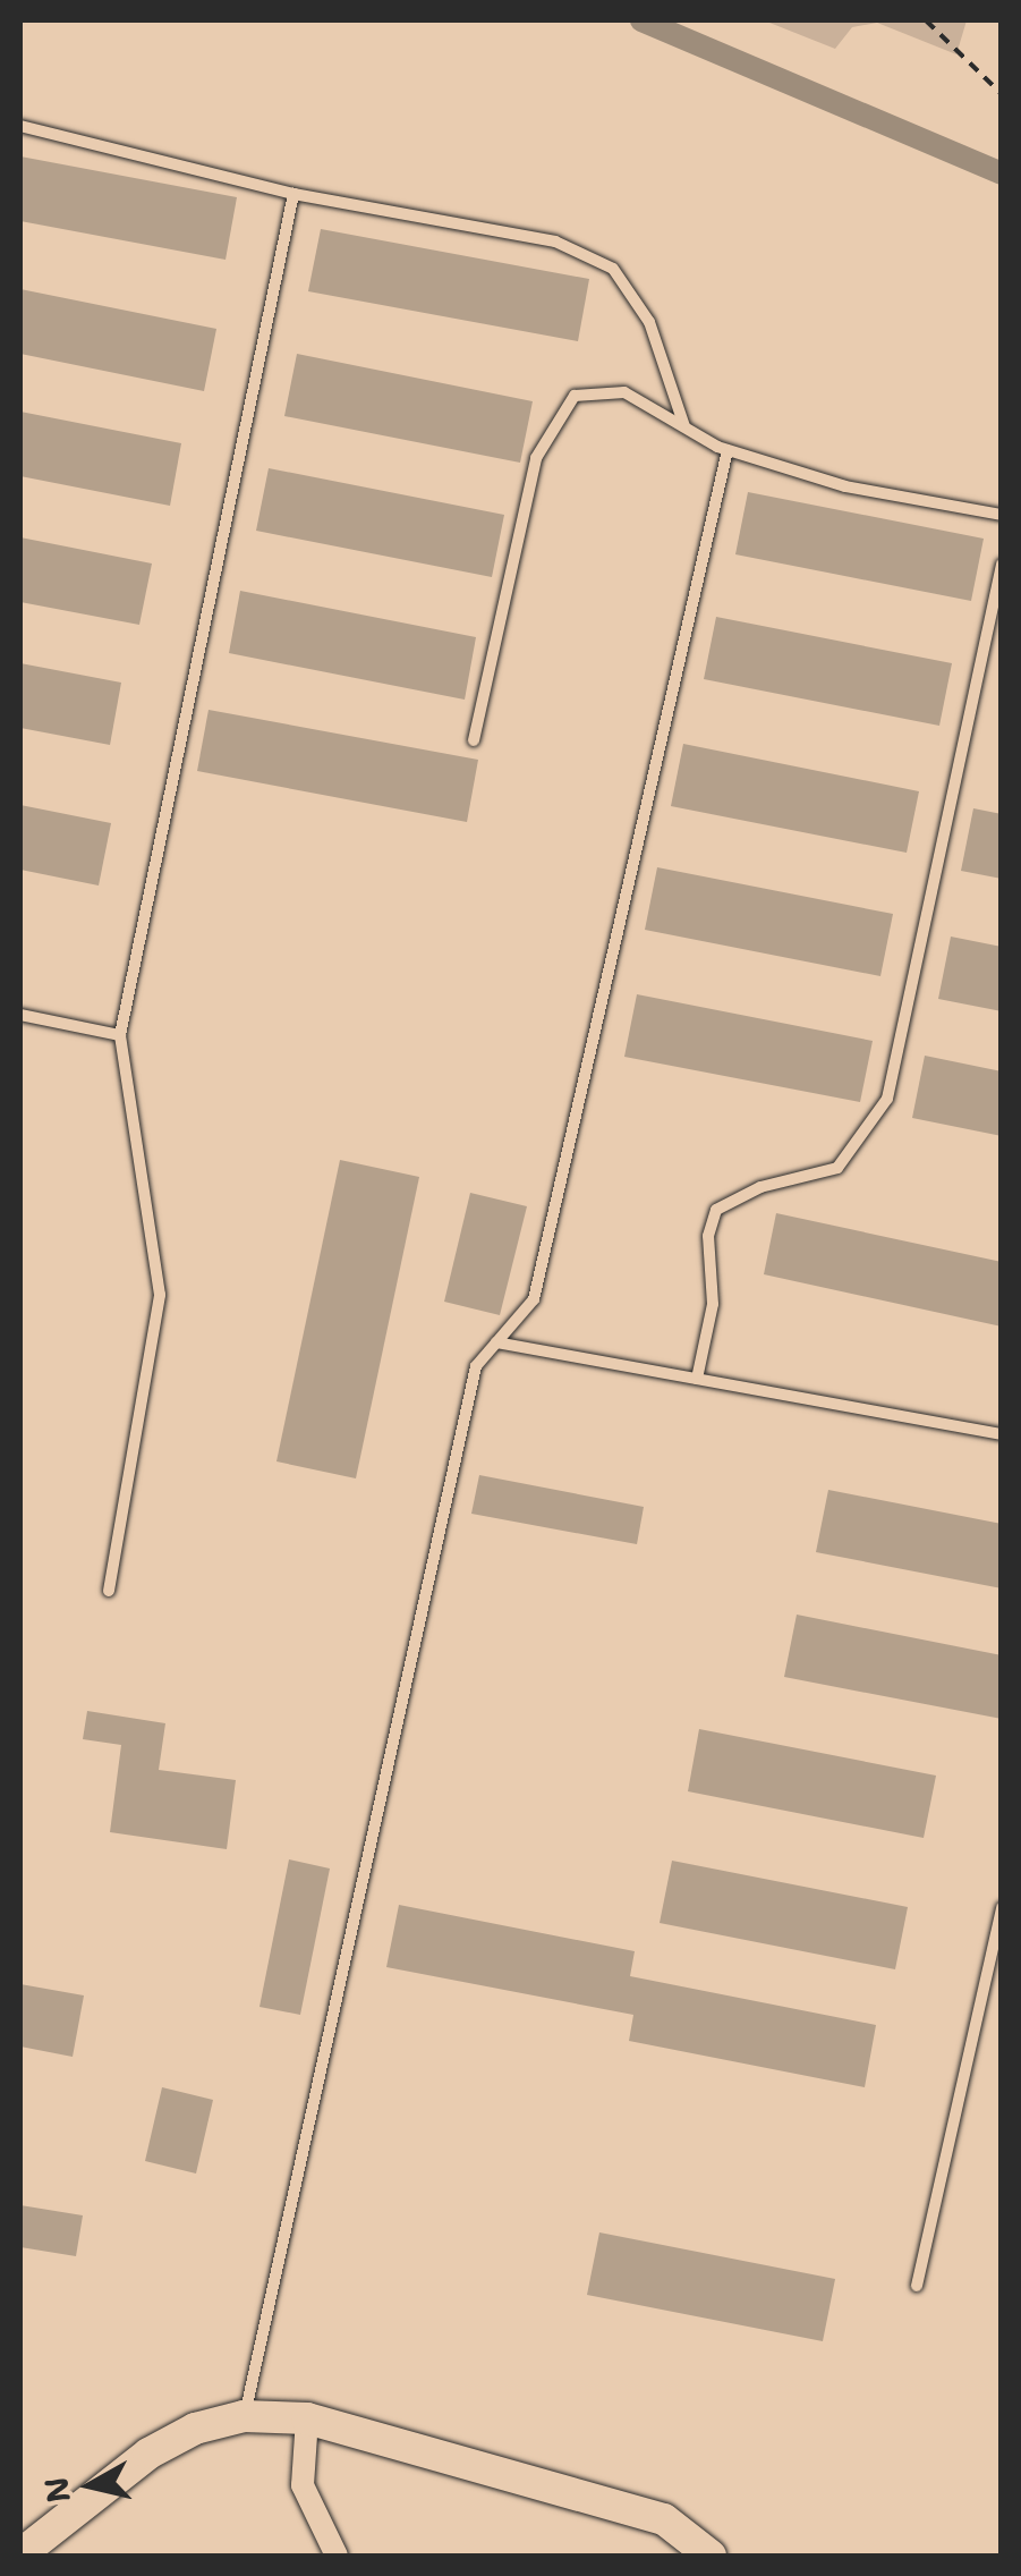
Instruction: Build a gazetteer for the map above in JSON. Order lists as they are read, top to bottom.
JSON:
{
  "north": "left"
}
